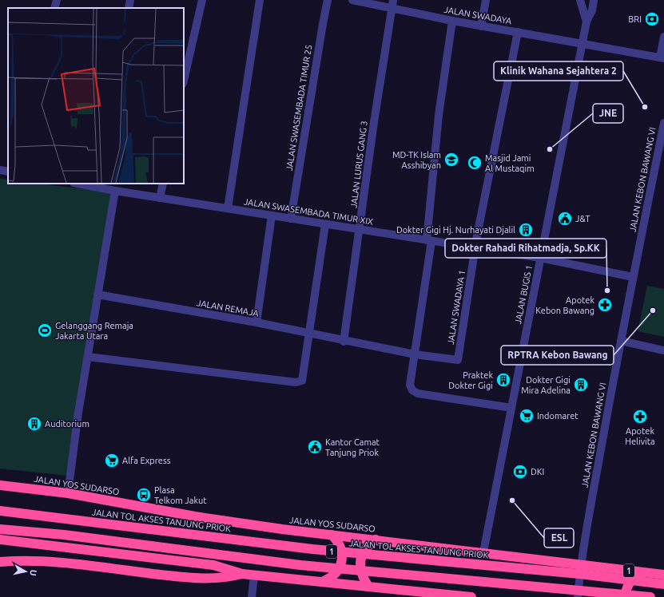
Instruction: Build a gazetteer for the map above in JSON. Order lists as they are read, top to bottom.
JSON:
{
  "streets": {
    "highway": ["JALAN YOS SUDARSO", "JALAN TOL AKSES TANJUNG PRIOK", "1"],
    "street": [
      "JALAN SWADAYA",
      "JALAN SWASEMBADA TIMUR 25",
      "JALAN LURUS GANG 3",
      "JALAN KEBON BAWANG VI",
      "JALAN SWASEMBADA TIMUR XIX",
      "JALAN BUGIS 1",
      "JALAN SWADAYA 1",
      "JALAN REMAJA"
    ]
  },
  "crossings": [
    ["JALAN SWADAYA", "JALAN LURUS GANG 3"],
    ["JALAN SWADAYA", "JALAN BUGIS 1"],
    ["JALAN SWADAYA", "JALAN SWADAYA 1"],
    ["JALAN SWASEMBADA TIMUR 25", "JALAN SWASEMBADA TIMUR XIX"],
    ["JALAN LURUS GANG 3", "JALAN SWASEMBADA TIMUR XIX"],
    ["JALAN LURUS GANG 3", "JALAN REMAJA"],
    ["JALAN KEBON BAWANG VI", "JALAN YOS SUDARSO"],
    ["JALAN SWASEMBADA TIMUR XIX", "JALAN BUGIS 1"],
    ["JALAN SWASEMBADA TIMUR XIX", "JALAN SWADAYA 1"],
    ["JALAN BUGIS 1", "JALAN YOS SUDARSO"],
    ["JALAN SWADAYA 1", "JALAN REMAJA"]
  ],
  "places": {
    "bank": ["BRI", "DKI"],
    "other": [
      "Klinik Wahana Sejahtera 2",
      "JNE",
      "Dokter Rahadi Rihatmadja, Sp.KK",
      "RPTRA Kebon Bawang",
      "ESL"
    ],
    "school or university": ["MD-TK Islam Asshibyan"],
    "mosque": ["Masjid Jami Al Mustaqim"],
    "public building": ["J&T", "Kantor Camat Tanjung Priok"],
    "building": [
      "Dokter Gigi Hj. Nurhayati Djalil",
      "Praktek Dokter Gigi",
      "Dokter Gigi Mira Adelina",
      "Auditorium"
    ],
    "pharmacy": ["Apotek Kebon Bawang", "Apotek Helivita"],
    "sports": ["Gelanggang Remaja Jakarta Utara"],
    "supermarket": ["Indomaret", "Alfa Express"],
    "bus stop": ["Plasa Telkom Jakut"]
  },
  "north": "right"
}
